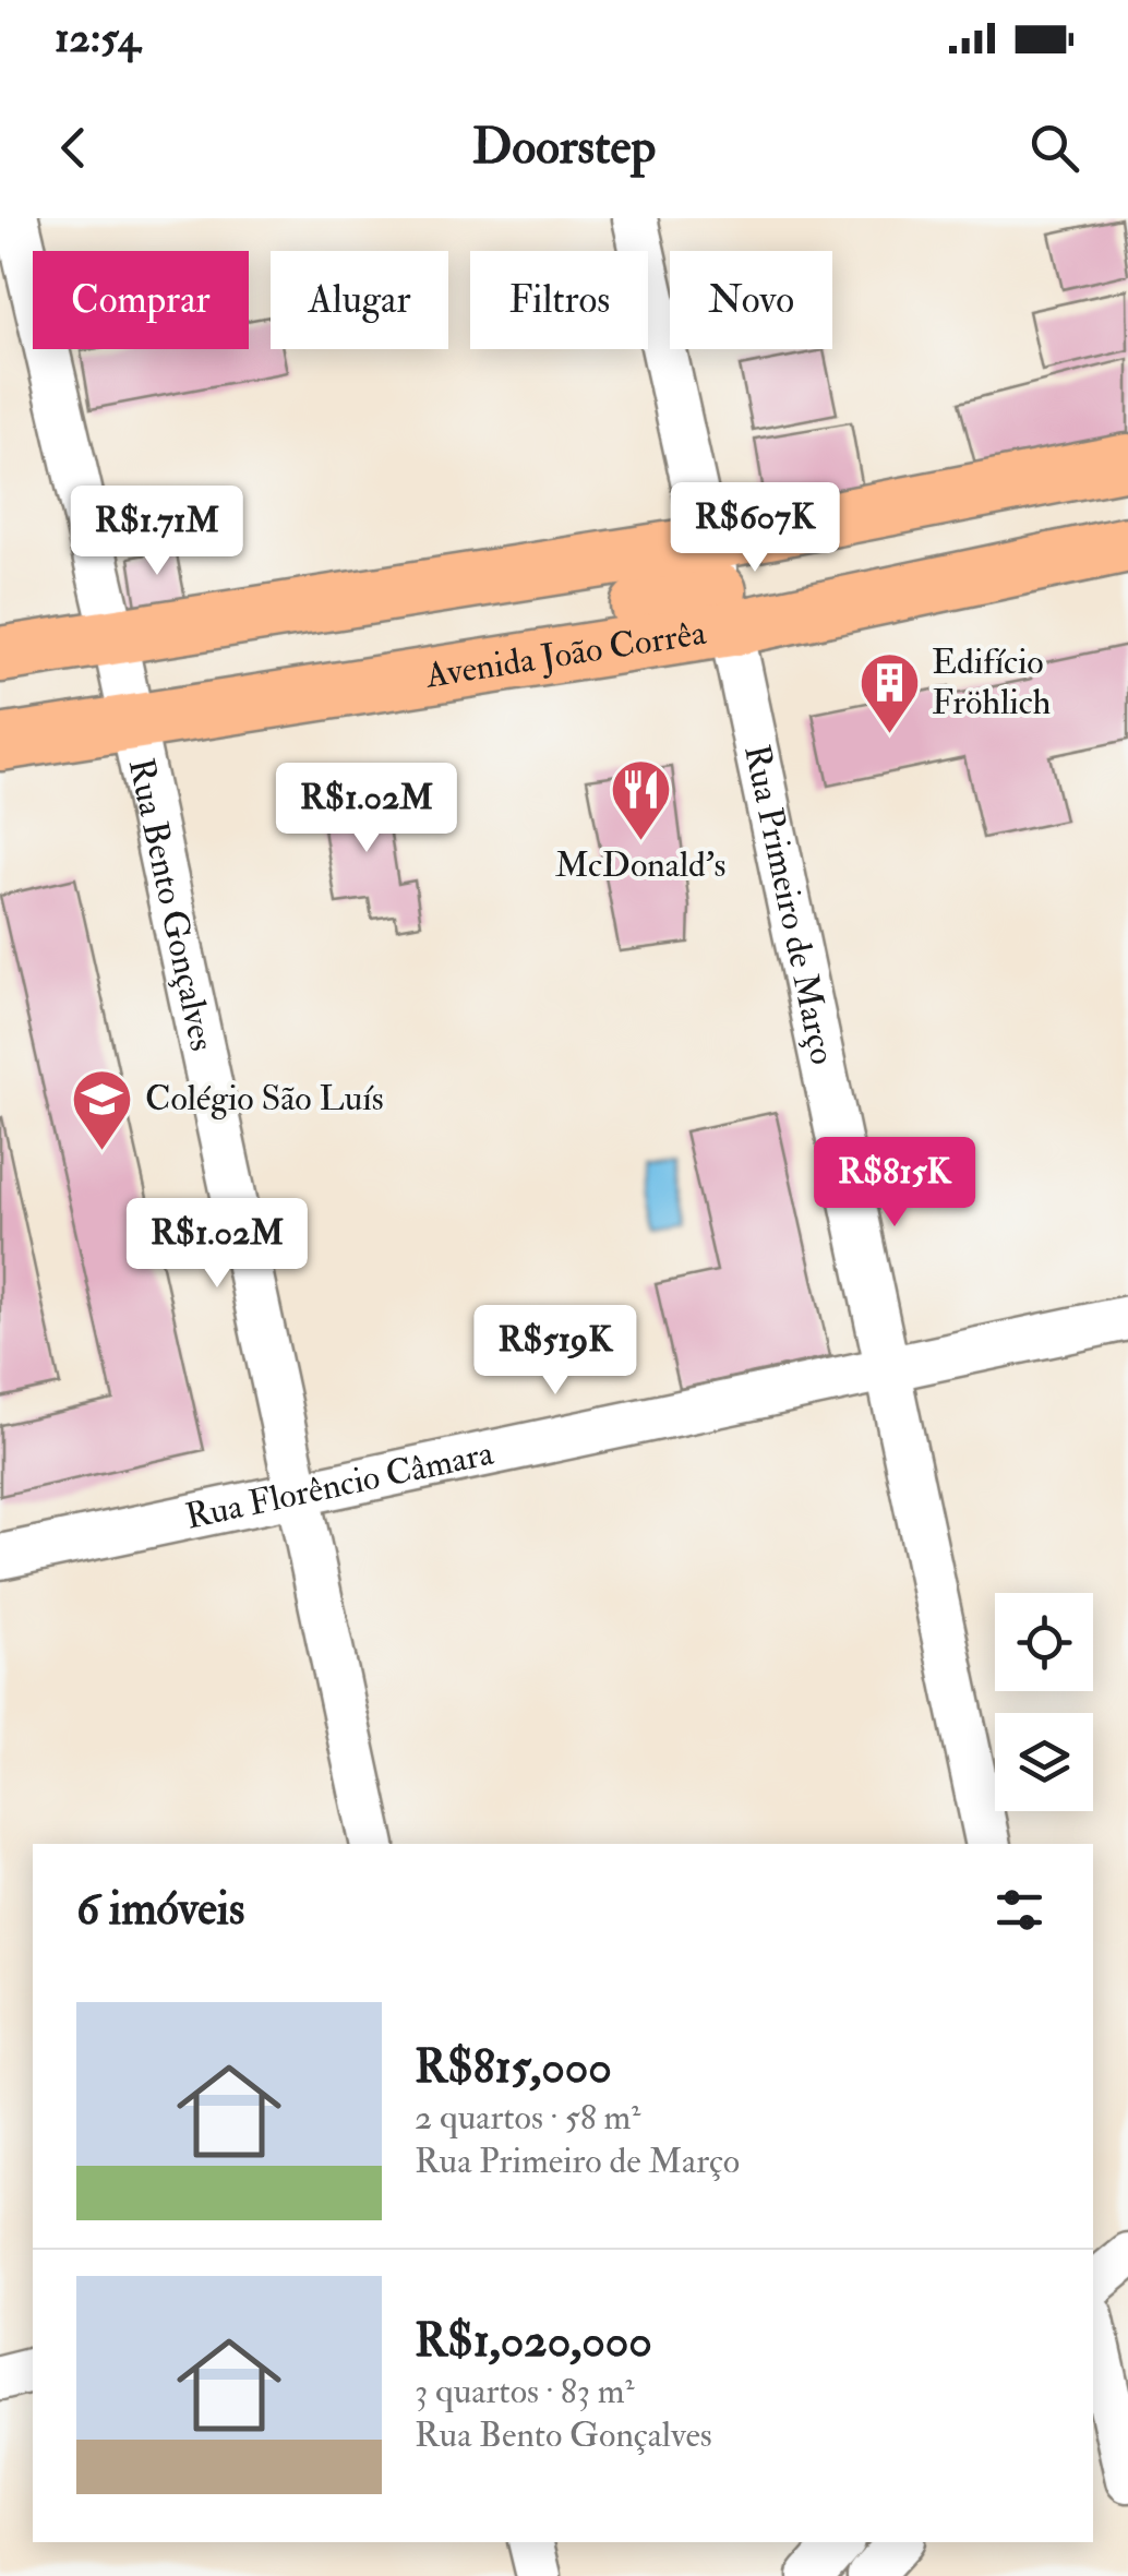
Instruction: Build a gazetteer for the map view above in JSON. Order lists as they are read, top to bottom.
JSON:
{
  "streets": {
    "main road": ["Avenida João Corrêa"],
    "street": ["Rua Bento Gonçalves", "Rua Primeiro de Março", "Rua Florêncio Câmara"]
  },
  "crossings": [
    ["Avenida João Corrêa", "Rua Bento Gonçalves"],
    ["Avenida João Corrêa", "Rua Primeiro de Março"],
    ["Rua Bento Gonçalves", "Rua Florêncio Câmara"],
    ["Rua Primeiro de Março", "Rua Florêncio Câmara"]
  ],
  "places": {
    "building": ["Edifício Fröhlich"],
    "restaurant": ["McDonald's"],
    "school or university": ["Colégio São Luís"]
  },
  "page": {
    "status": "12:54",
    "header": "Doorstep",
    "chip": [
      "Comprar",
      "Alugar",
      "Filtros",
      "Novo"
    ],
    "price": [
      "R$607K",
      "R$1.71M",
      "R$1.02M",
      "R$815K",
      "R$1.02M",
      "R$519K"
    ],
    "heading": "6 imóveis",
    "list": [
      {
        "name": "R$815,000",
        "note": "2 quartos · 58 m² · Rua Primeiro de Março"
      },
      {
        "name": "R$1,020,000",
        "note": "3 quartos · 83 m² · Rua Bento Gonçalves"
      }
    ]
  }
}
